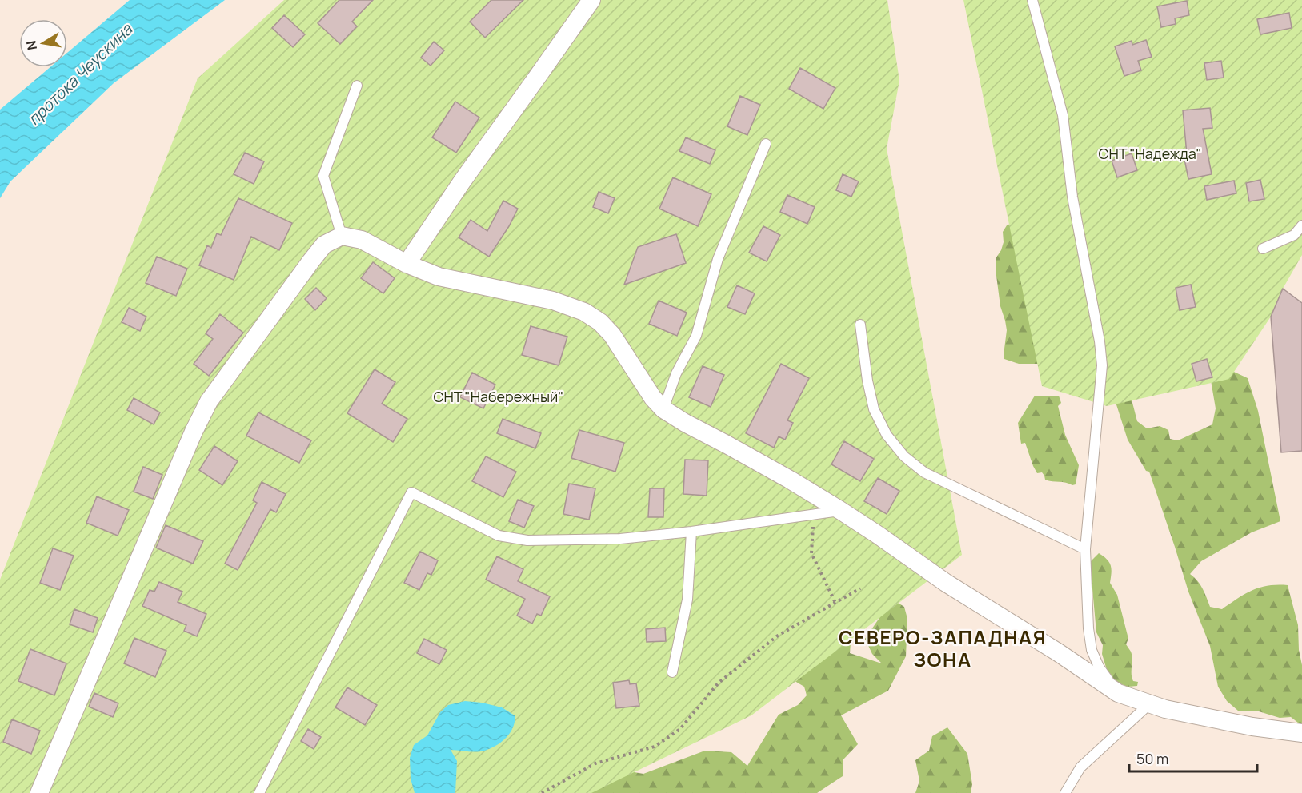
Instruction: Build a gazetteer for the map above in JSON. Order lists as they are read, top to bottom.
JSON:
{
  "districts": ["СЕВЕРО-ЗАПАДНАЯ ЗОНА"],
  "water": ["протока Чеускина"],
  "parks": ["СНТ \"Надежда\"", "СНТ \"Набережный\""],
  "scale_bar": "50 m",
  "north": "left"
}
